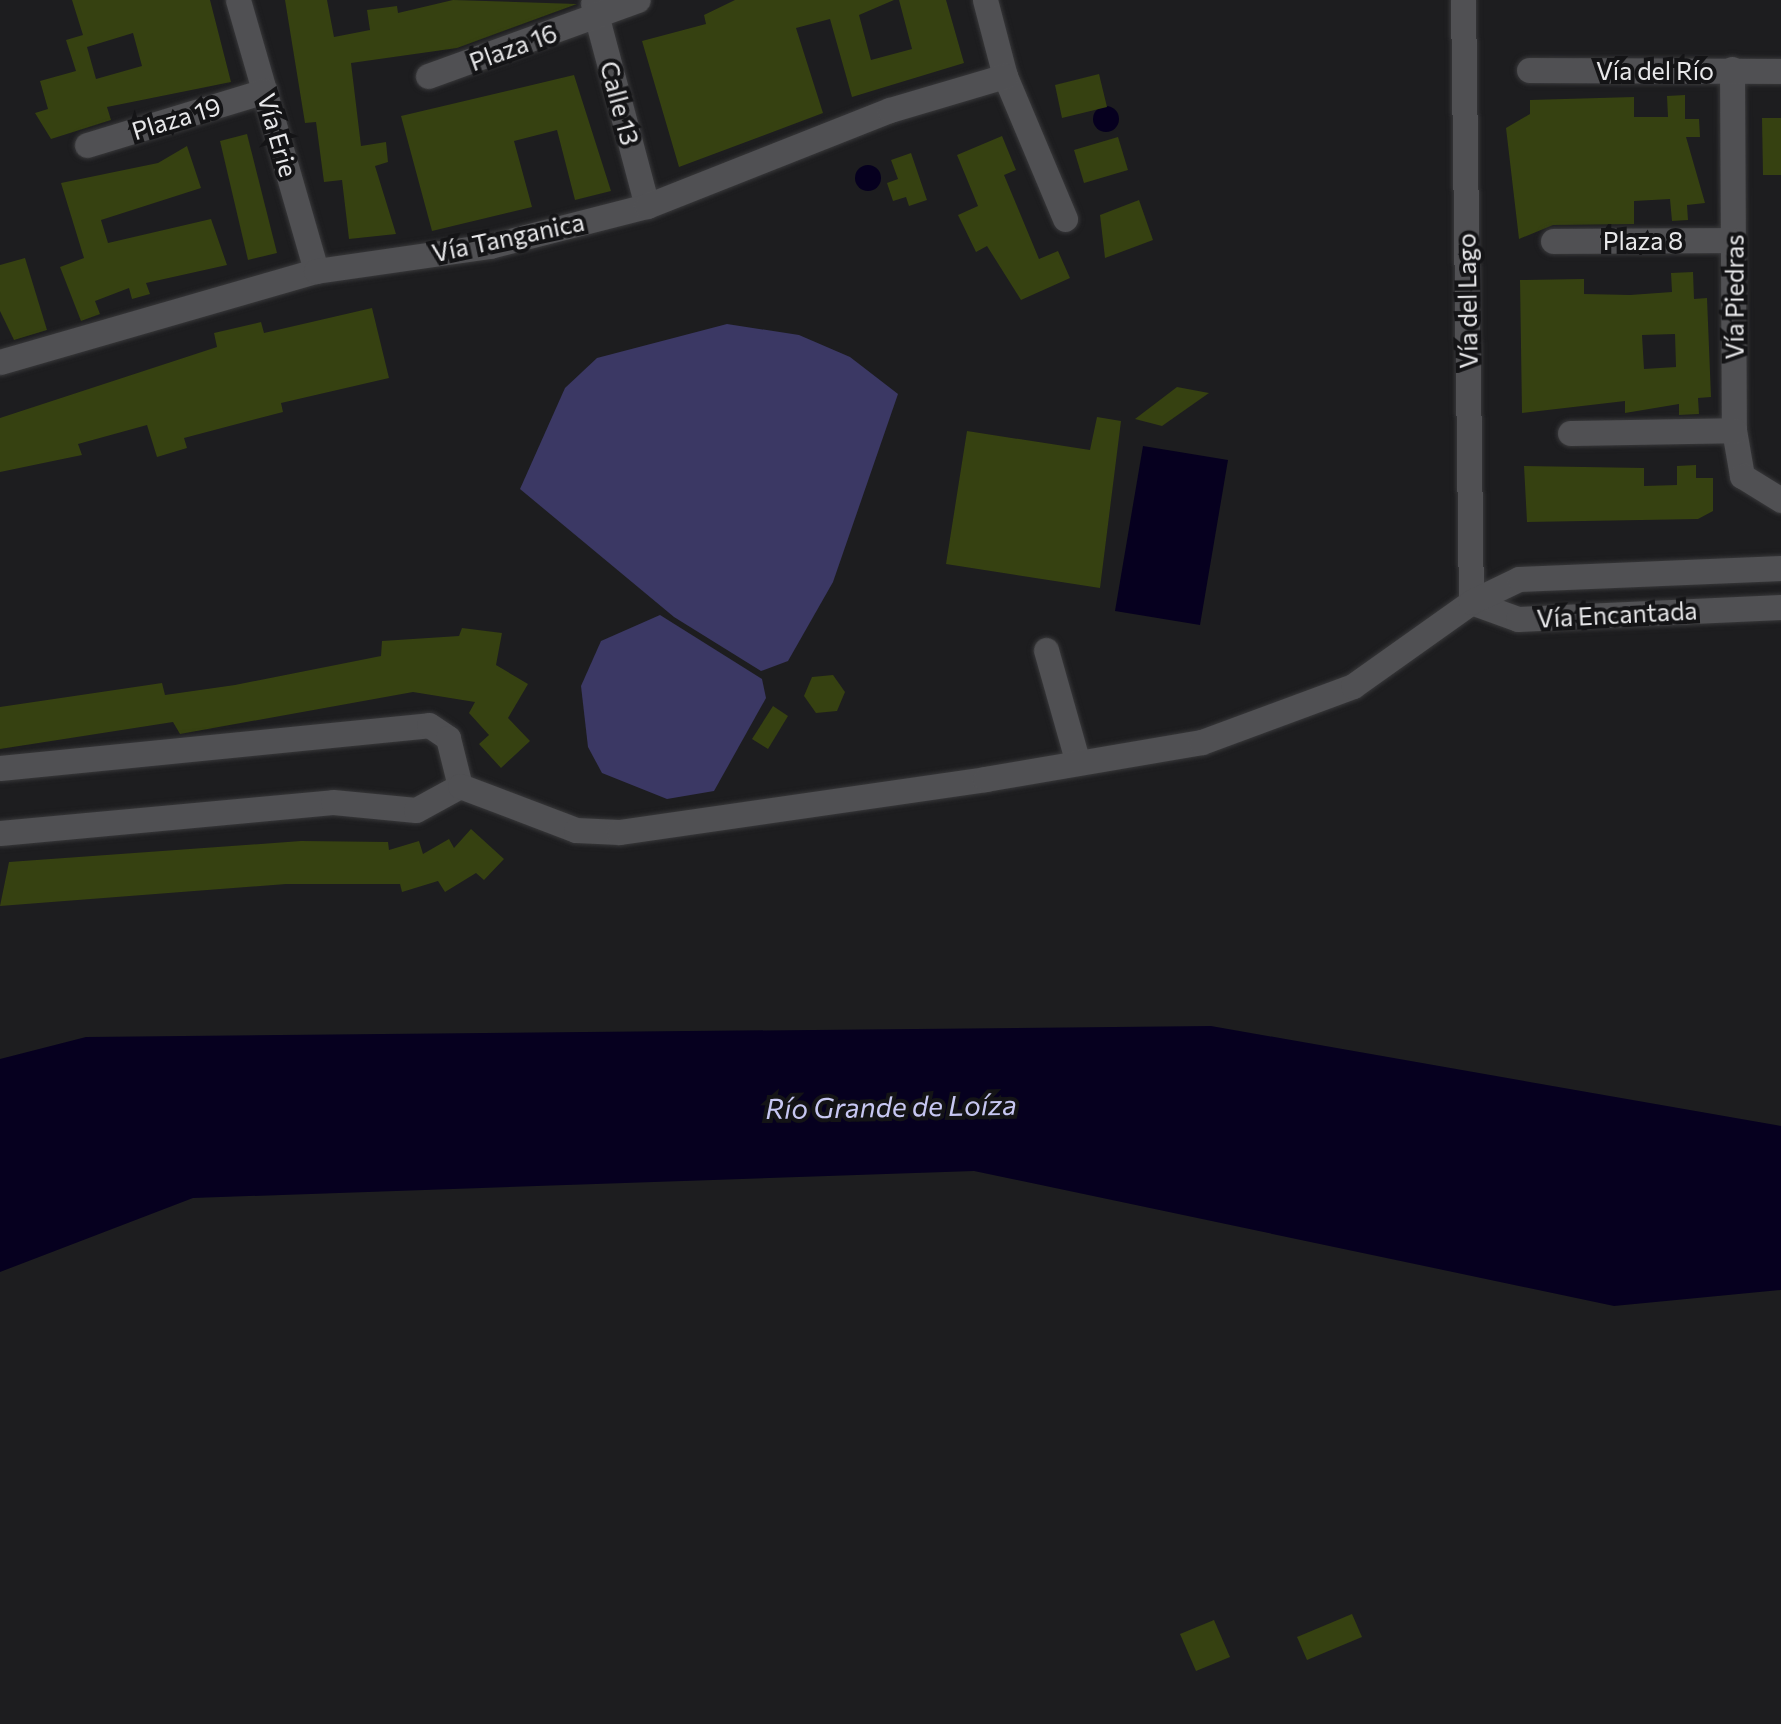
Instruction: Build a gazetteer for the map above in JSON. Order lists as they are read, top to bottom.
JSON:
{
  "streets": {
    "street": [
      "Plaza 16",
      "Vía del Río",
      "Calle 13",
      "Plaza 19",
      "Vía Erie",
      "Vía Tanganica",
      "Plaza 8",
      "Vía Piedras",
      "Vía del Lago",
      "Vía Encantada"
    ]
  },
  "crossings": [
    ["Plaza 16", "Calle 13"],
    ["Vía del Río", "Vía Piedras"],
    ["Calle 13", "Vía Tanganica"],
    ["Plaza 19", "Vía Erie"],
    ["Vía Erie", "Vía Tanganica"],
    ["Plaza 8", "Vía Piedras"],
    ["Vía del Lago", "Vía Encantada"]
  ],
  "water": ["Río Grande de Loíza"]
}
